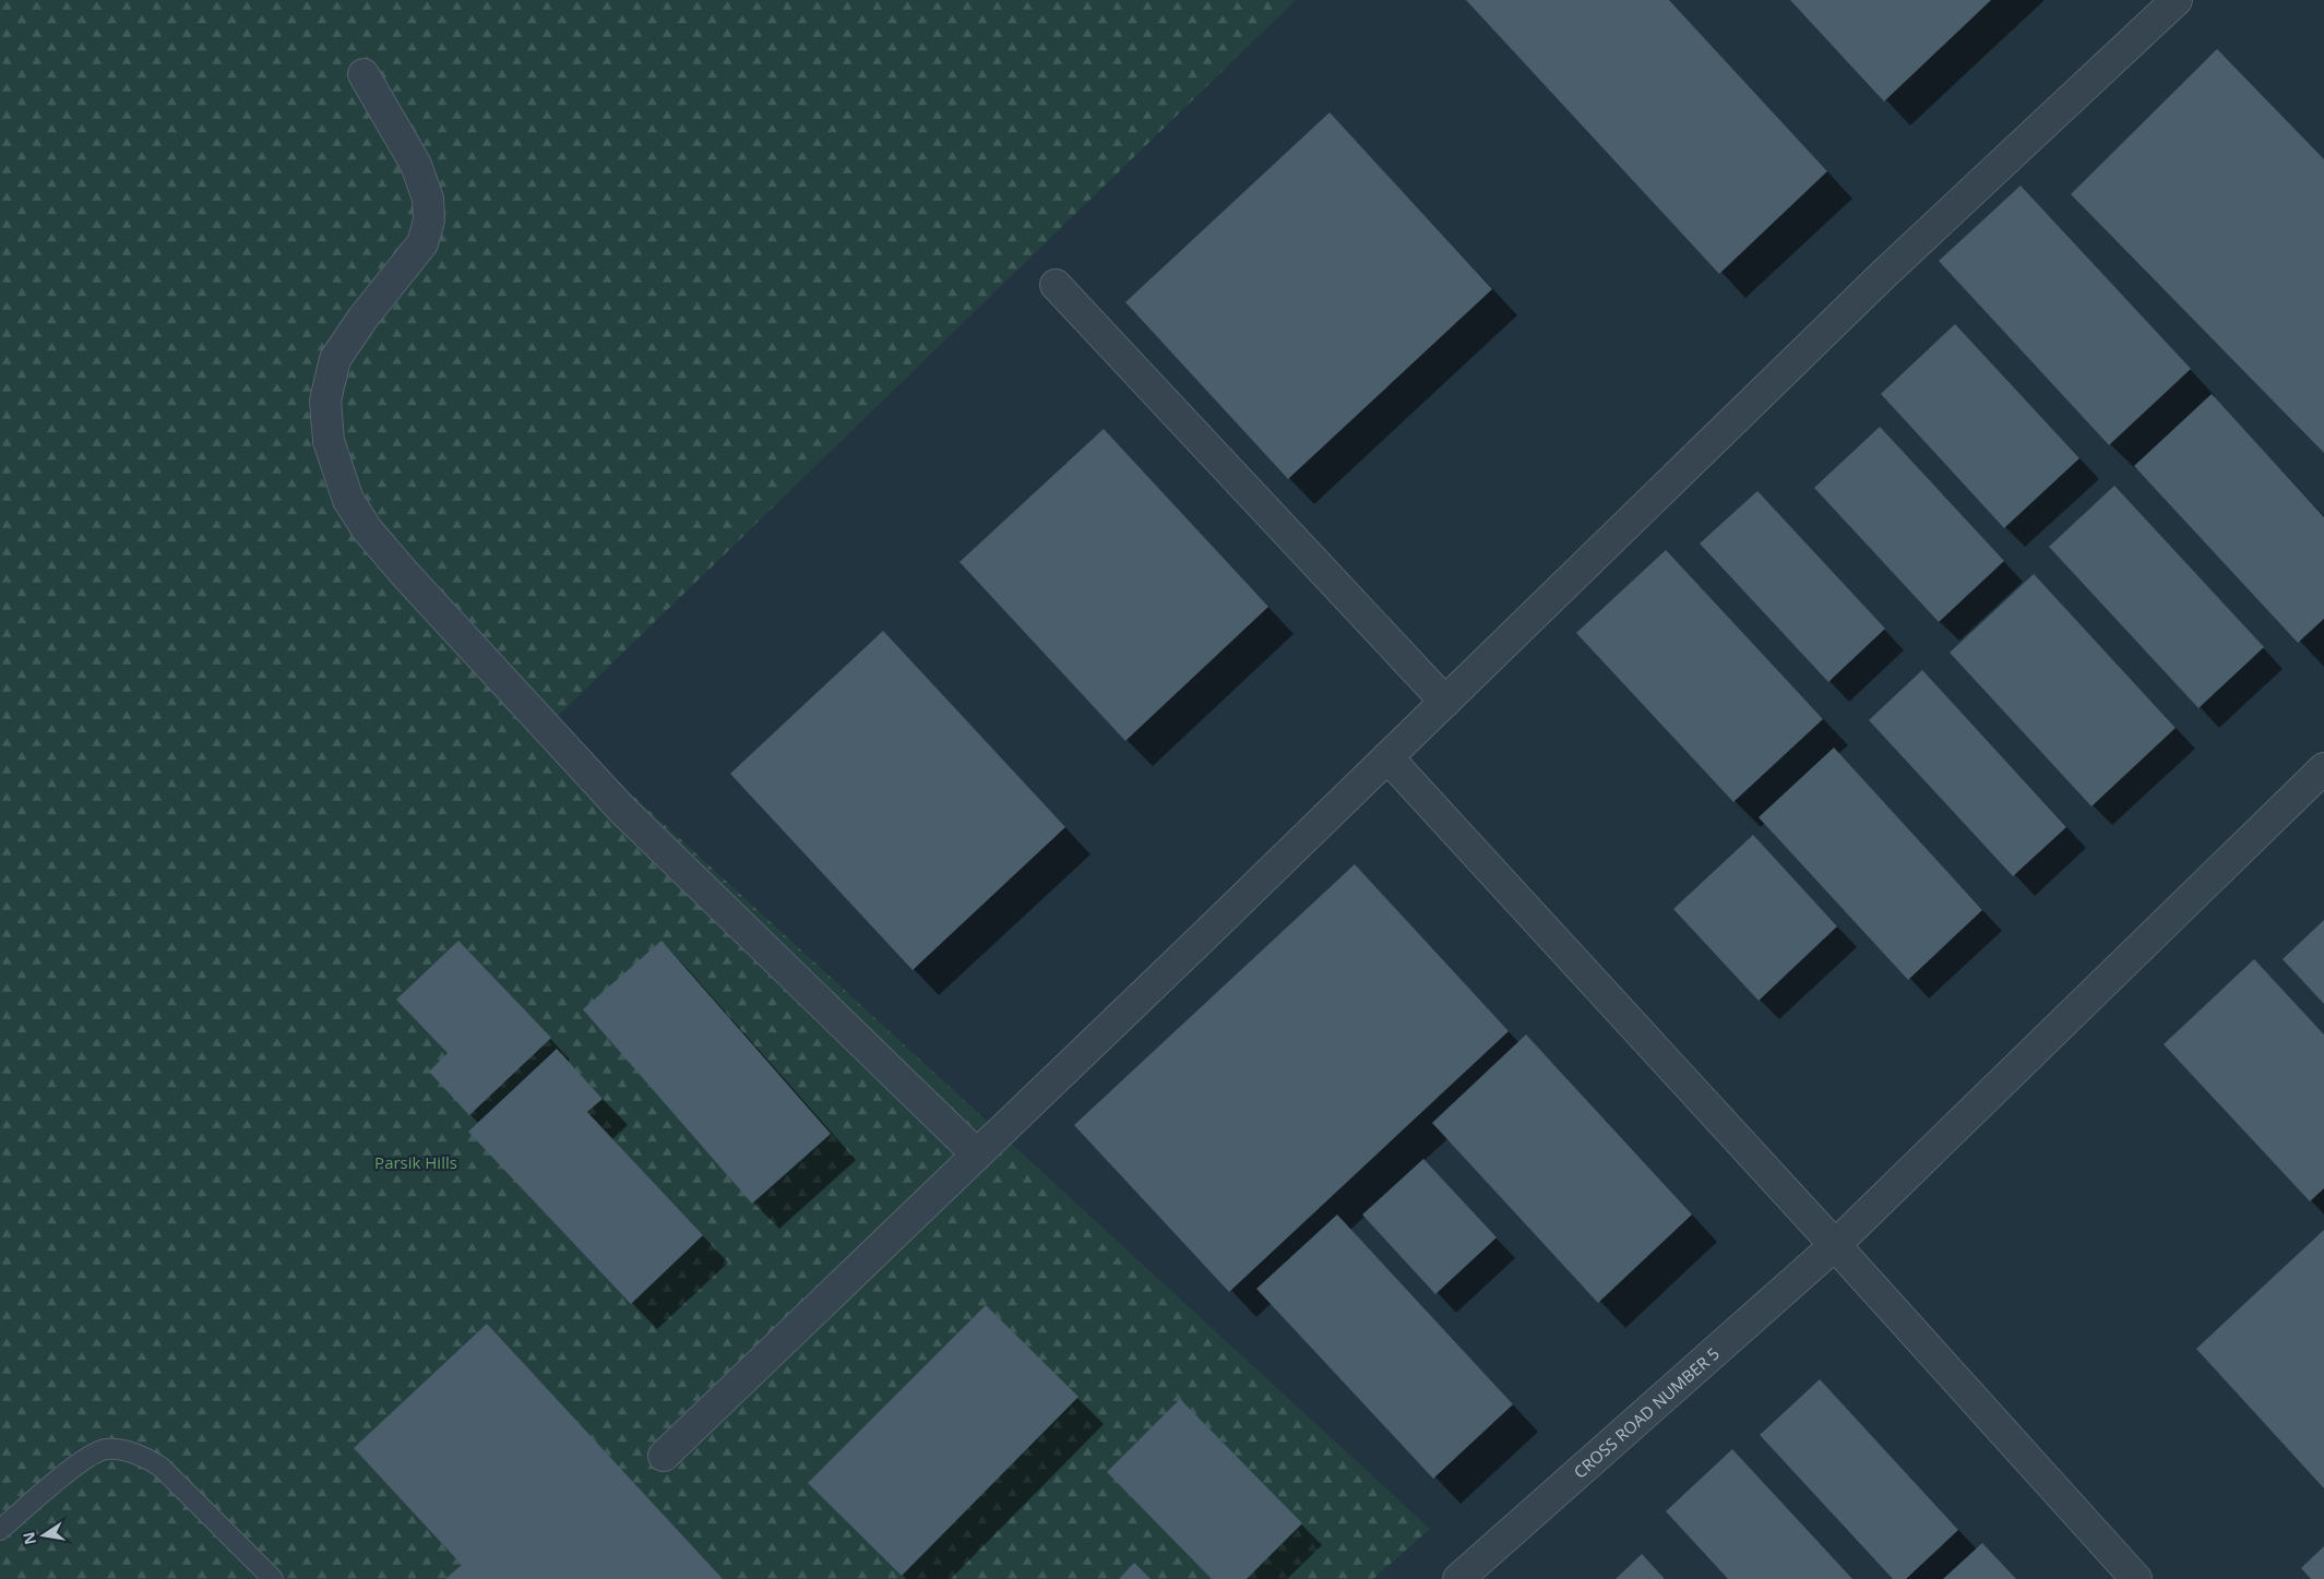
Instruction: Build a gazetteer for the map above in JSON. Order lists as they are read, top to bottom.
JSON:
{
  "streets": {
    "street": ["CROSS ROAD NUMBER 5"]
  },
  "parks": ["Parsik Hills"],
  "north": "left"
}
